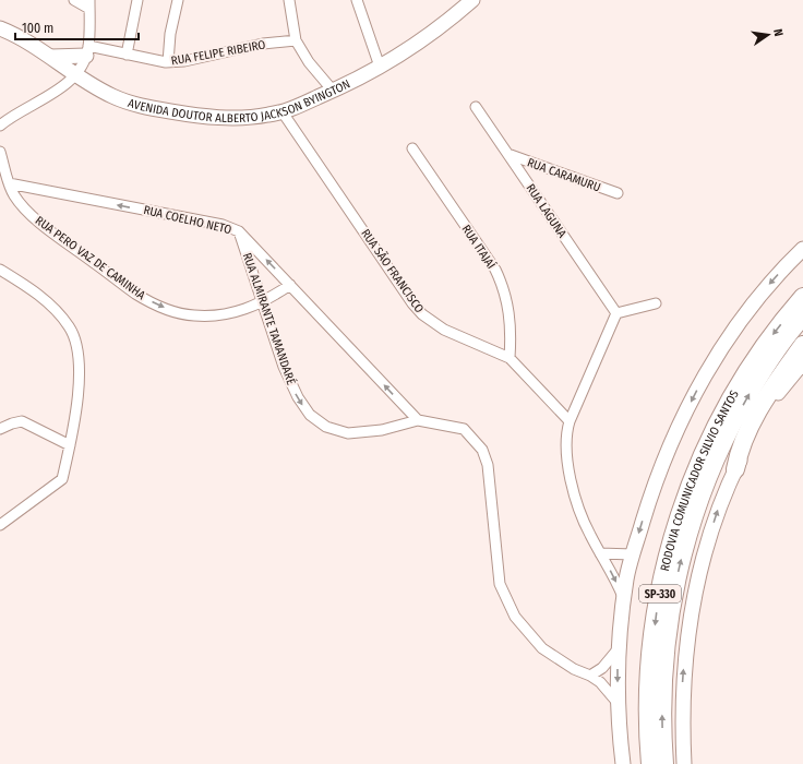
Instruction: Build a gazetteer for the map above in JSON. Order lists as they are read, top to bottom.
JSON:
{
  "streets": {
    "highway": ["RODOVIA COMUNICADOR SILVIO SANTOS", "SP-330"],
    "main road": ["AVENIDA DOUTOR ALBERTO JACKSON BYINGTON"],
    "street": [
      "RUA FELIPE RIBEIRO",
      "RUA CARAMURU",
      "RUA LAGUNA",
      "RUA COELHO NETO",
      "RUA ITAJAÍ",
      "RUA PERO VAZ DE CAMINHA",
      "RUA SÃO FRANCISCO",
      "RUA ALMIRANTE TAMANDARÉ"
    ]
  },
  "crossings": [
    ["AVENIDA DOUTOR ALBERTO JACKSON BYINGTON", "RUA SÃO FRANCISCO"],
    ["RUA CARAMURU", "RUA LAGUNA"],
    ["RUA COELHO NETO", "RUA PERO VAZ DE CAMINHA"],
    ["RUA COELHO NETO", "RUA ALMIRANTE TAMANDARÉ"],
    ["RUA ITAJAÍ", "RUA SÃO FRANCISCO"],
    ["RUA PERO VAZ DE CAMINHA", "RUA ALMIRANTE TAMANDARÉ"]
  ],
  "one_way": ["RUA COELHO NETO", "RUA PERO VAZ DE CAMINHA"],
  "scale_bar": "100 m",
  "north": "right"
}
